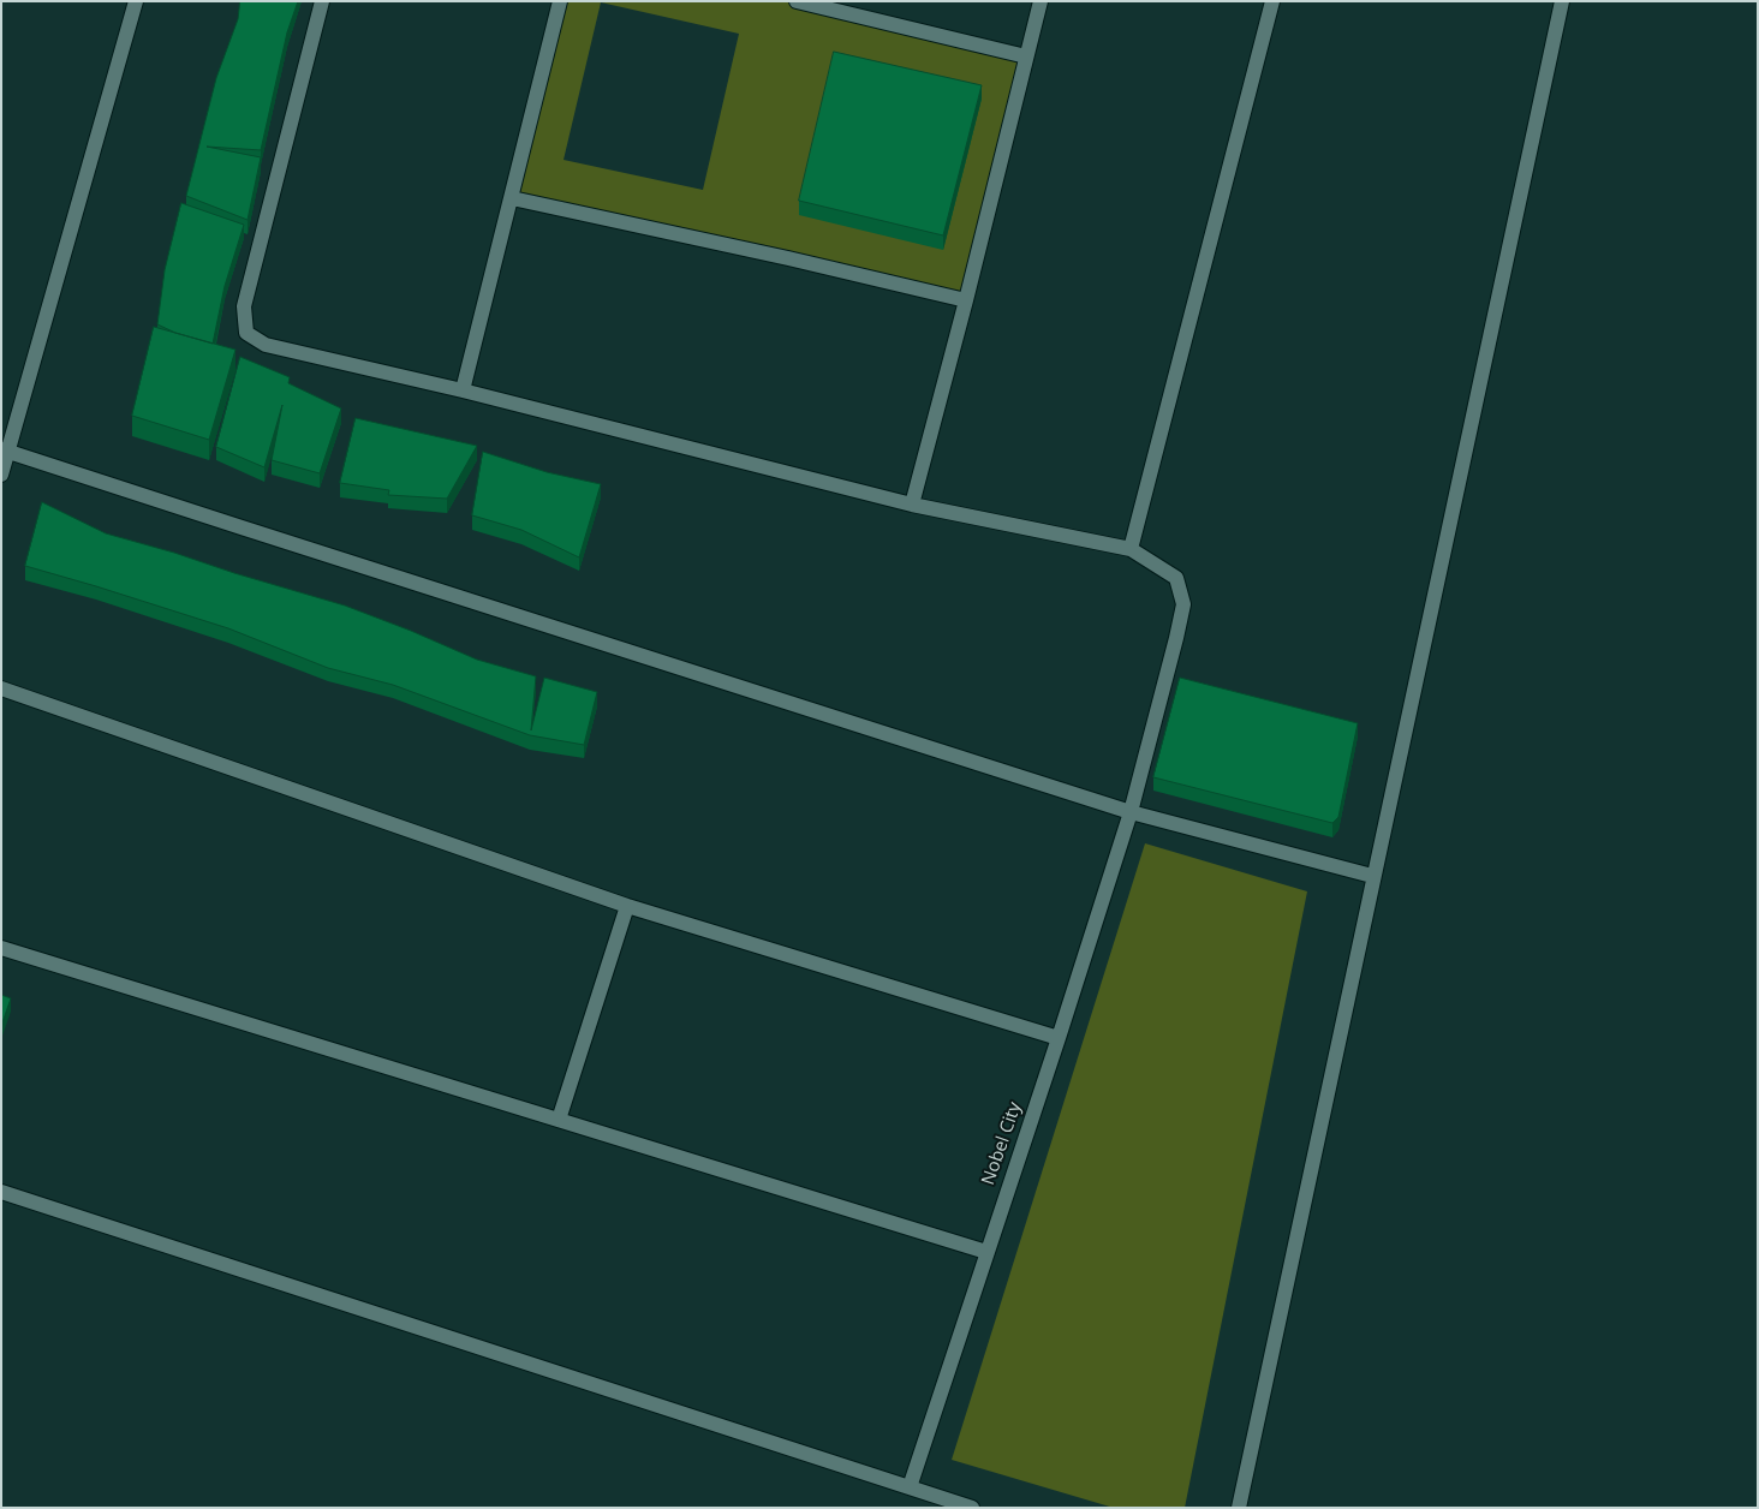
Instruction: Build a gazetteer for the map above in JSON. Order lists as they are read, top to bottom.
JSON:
{
  "streets": {
    "street": ["Nobel City"]
  }
}
